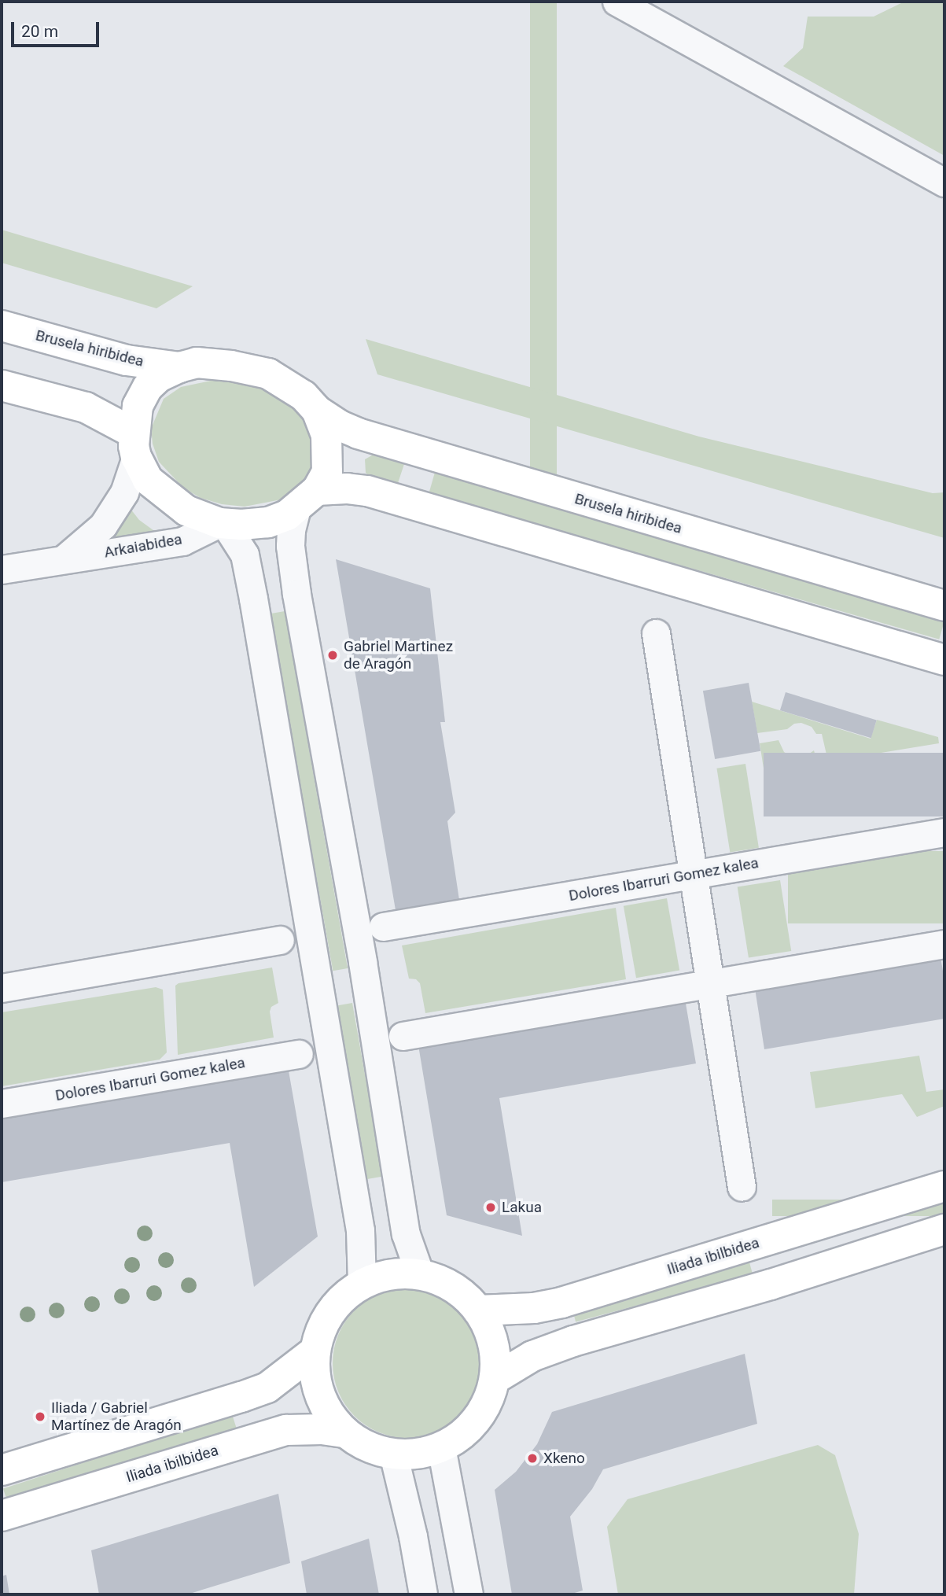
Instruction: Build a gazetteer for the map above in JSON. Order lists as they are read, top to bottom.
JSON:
{
  "streets": {
    "street": [
      "Brusela hiribidea",
      "Arkaiabidea",
      "Dolores Ibarruri Gomez kalea",
      "Iliada ibilbidea"
    ]
  },
  "crossings": [
    ["Brusela hiribidea", "Arkaiabidea"]
  ],
  "places": [
    "Gabriel Martinez de Aragón",
    "Lakua",
    "Iliada / Gabriel Martínez de Aragón",
    "Xkeno"
  ],
  "scale_bar": "20 m"
}
